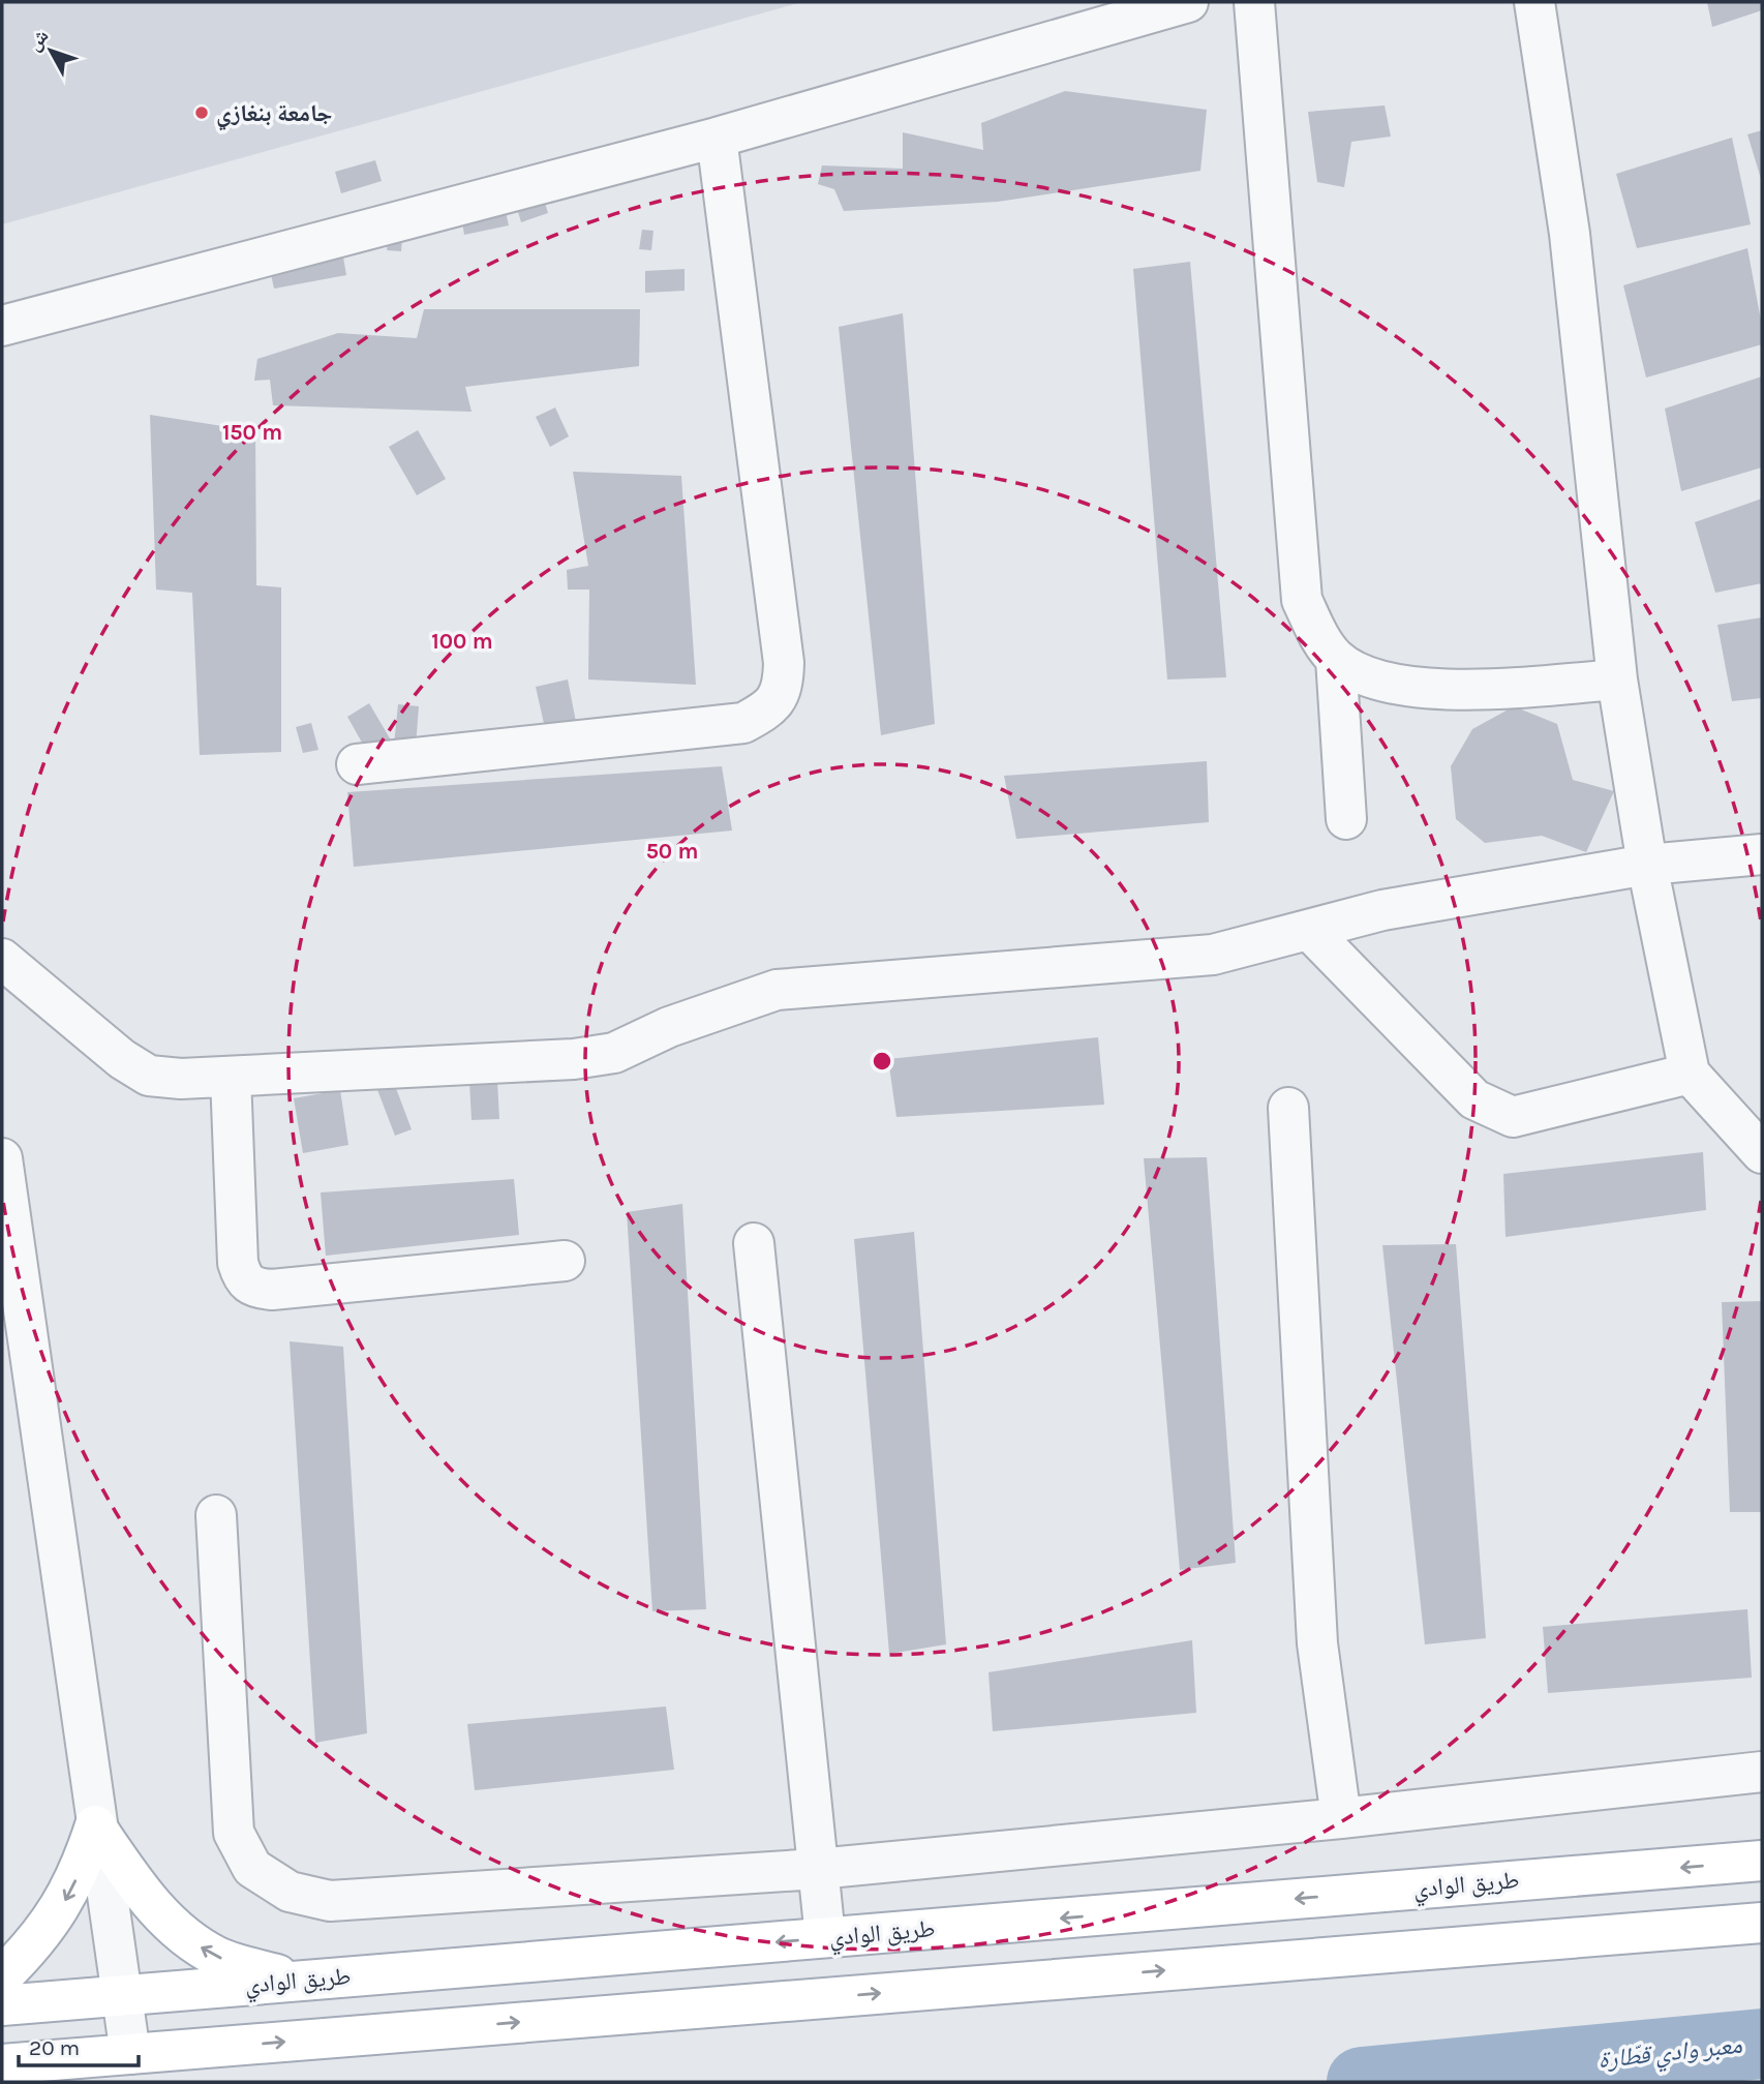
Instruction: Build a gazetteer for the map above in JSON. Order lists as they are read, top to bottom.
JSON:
{
  "streets": {
    "main road": ["طريق الوادي"]
  },
  "water": ["معبر وادي قطّارة"],
  "places": ["جامعة بنغازي"],
  "scale_bar": "20 m",
  "north": "top left",
  "rings": ["150 m", "100 m", "50 m"]
}
